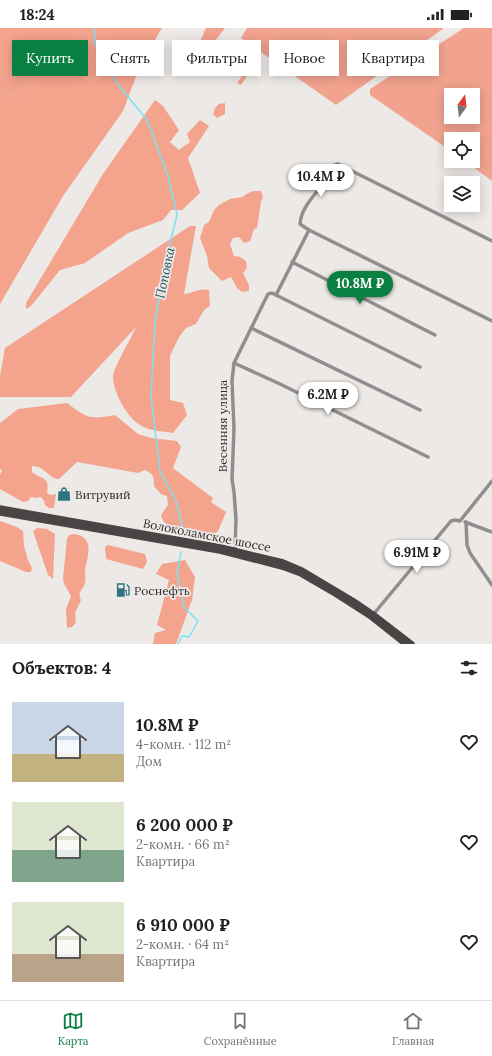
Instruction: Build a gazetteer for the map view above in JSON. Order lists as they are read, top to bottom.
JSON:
{
  "streets": {
    "main road": ["Волоколамское шоссе"],
    "street": ["Весенняя улица"]
  },
  "crossings": [
    ["Весенняя улица", "Волоколамское шоссе"]
  ],
  "water": ["Поповка"],
  "places": {
    "shop": ["Витрувий"],
    "fuel station": ["Роснефть"]
  },
  "north": "top",
  "page": {
    "status": "18:24",
    "chip": [
      "Купить",
      "Снять",
      "Фильтры",
      "Новое",
      "Квартира"
    ],
    "price": [
      "10.4M ₽",
      "10.8M ₽",
      "6.2M ₽",
      "6.91M ₽"
    ],
    "heading": "Объектов: 4",
    "list": [
      {
        "name": "10.8M ₽",
        "note": "4-комн. · 112 m² · Дом"
      },
      {
        "name": "6 200 000 ₽",
        "note": "2-комн. · 66 m² · Квартира"
      },
      {
        "name": "6 910 000 ₽",
        "note": "2-комн. · 64 m² · Квартира"
      }
    ],
    "tabs": ["Карта", "Сохранённые", "Главная"]
  }
}
